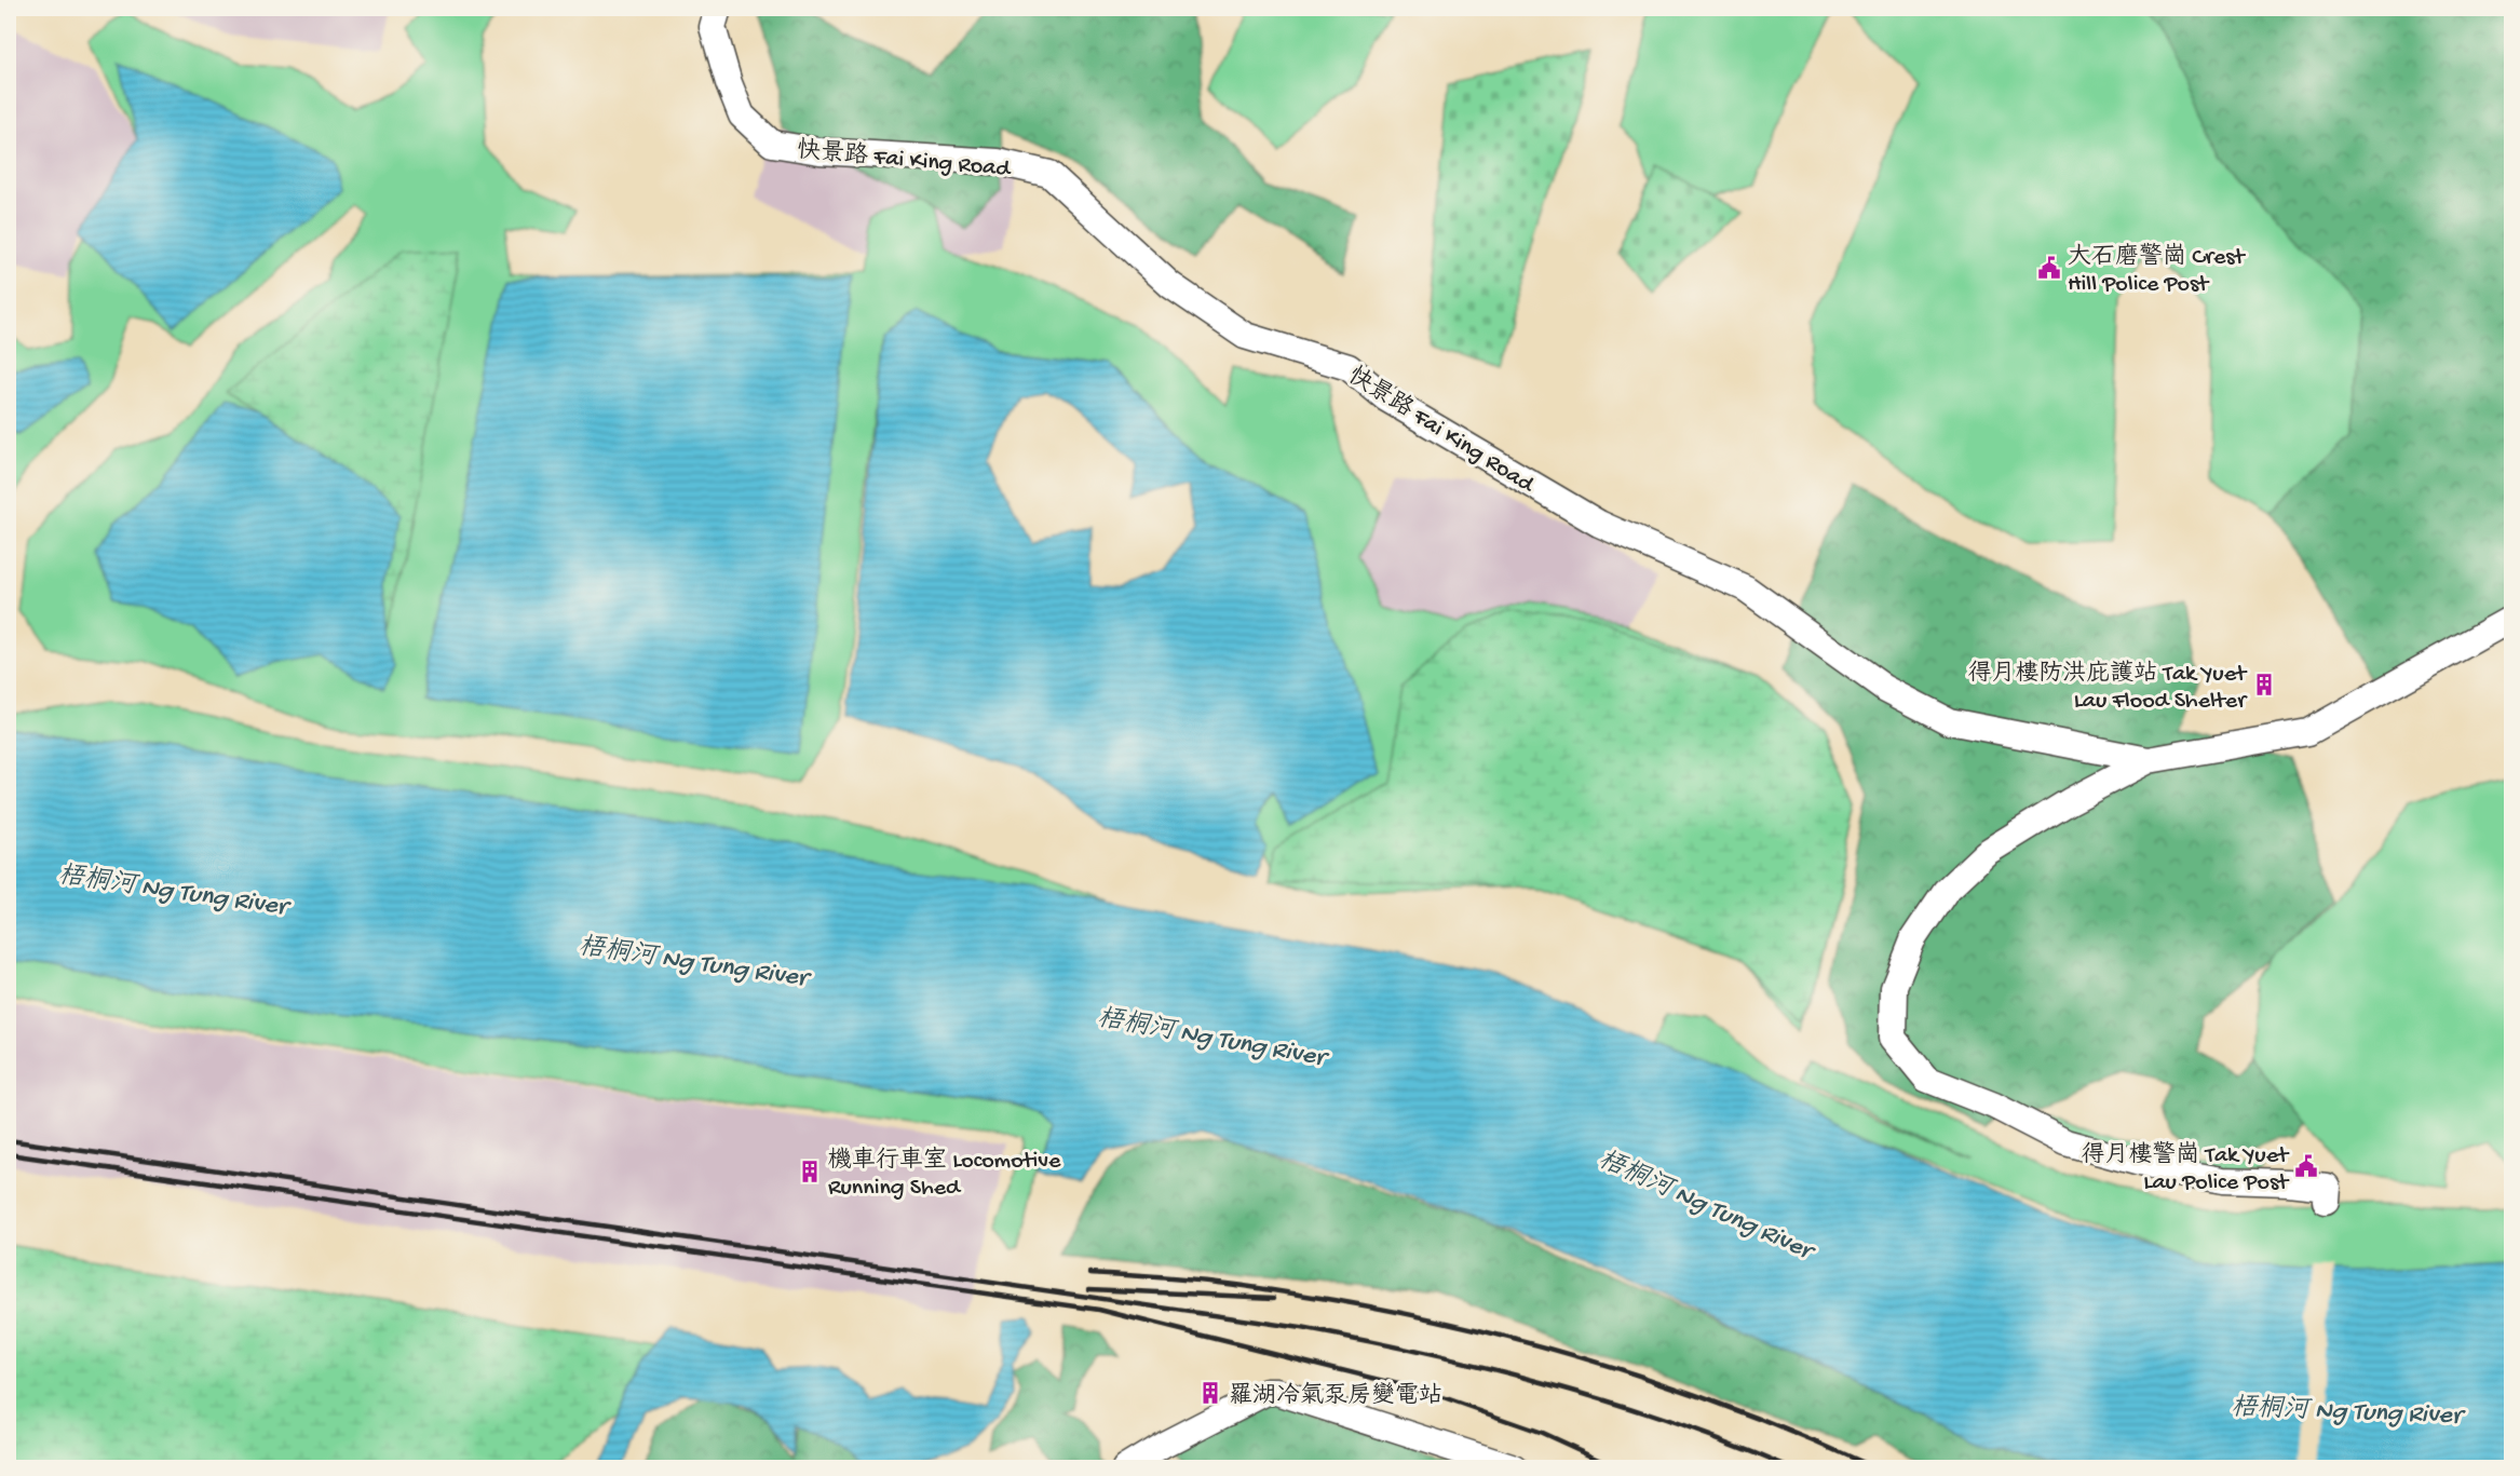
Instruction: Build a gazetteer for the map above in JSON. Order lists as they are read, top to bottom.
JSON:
{
  "streets": {
    "street": ["快景路 Fai King Road"]
  },
  "water": ["梧桐河 Ng Tung River"],
  "places": {
    "public building": ["大石磨警崗 Crest Hill Police Post", "得月樓警崗 Tak Yuet Lau Police Post"],
    "building": ["得月樓防洪庇護站 Tak Yuet Lau Flood Shelter", "機車行車室 Locomotive Running Shed", "羅湖冷氣泵房變電站"]
  }
}
